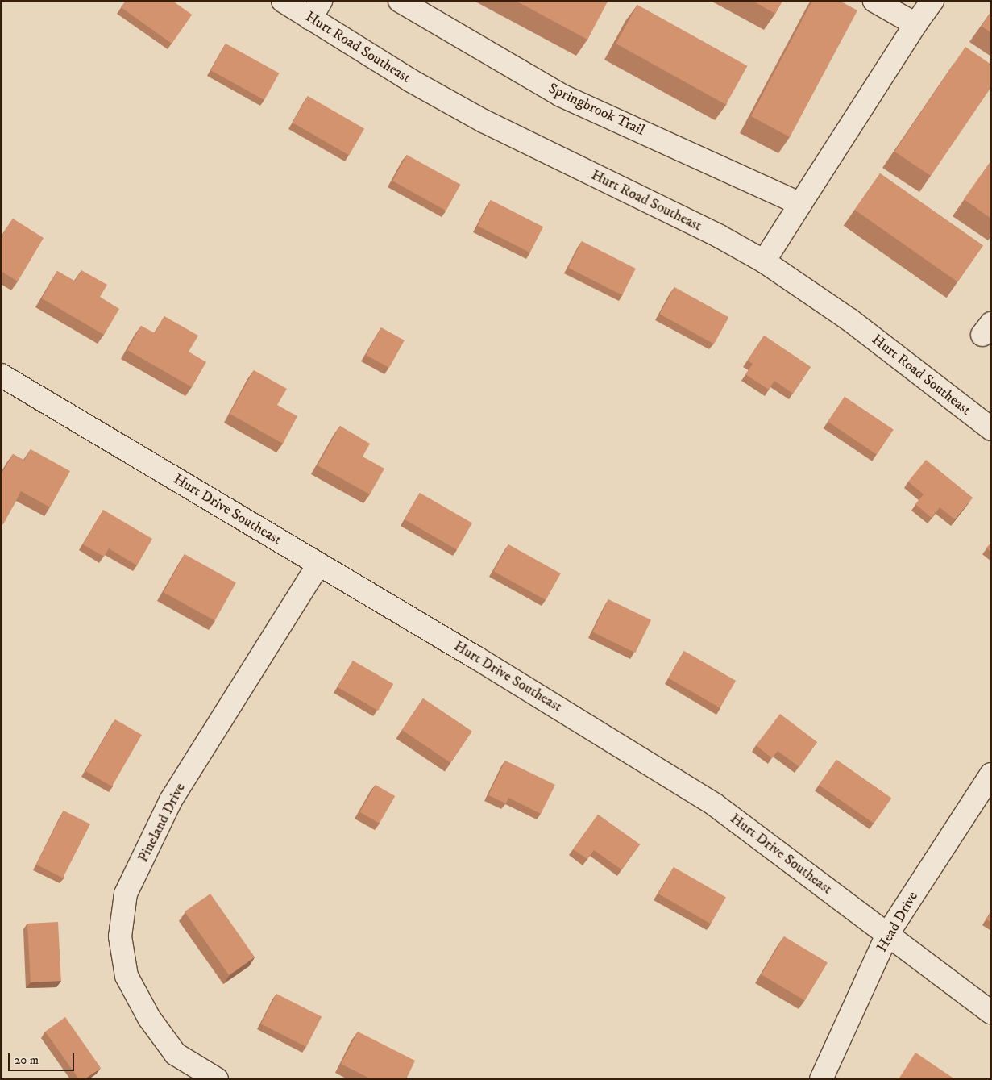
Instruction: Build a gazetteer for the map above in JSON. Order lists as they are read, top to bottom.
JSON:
{
  "streets": {
    "street": [
      "Hurt Road Southeast",
      "Springbrook Trail",
      "Hurt Drive Southeast",
      "Pineland Drive",
      "Head Drive"
    ]
  },
  "crossings": [
    ["Hurt Drive Southeast", "Pineland Drive"],
    ["Hurt Drive Southeast", "Head Drive"]
  ],
  "scale_bar": "20 m"
}
